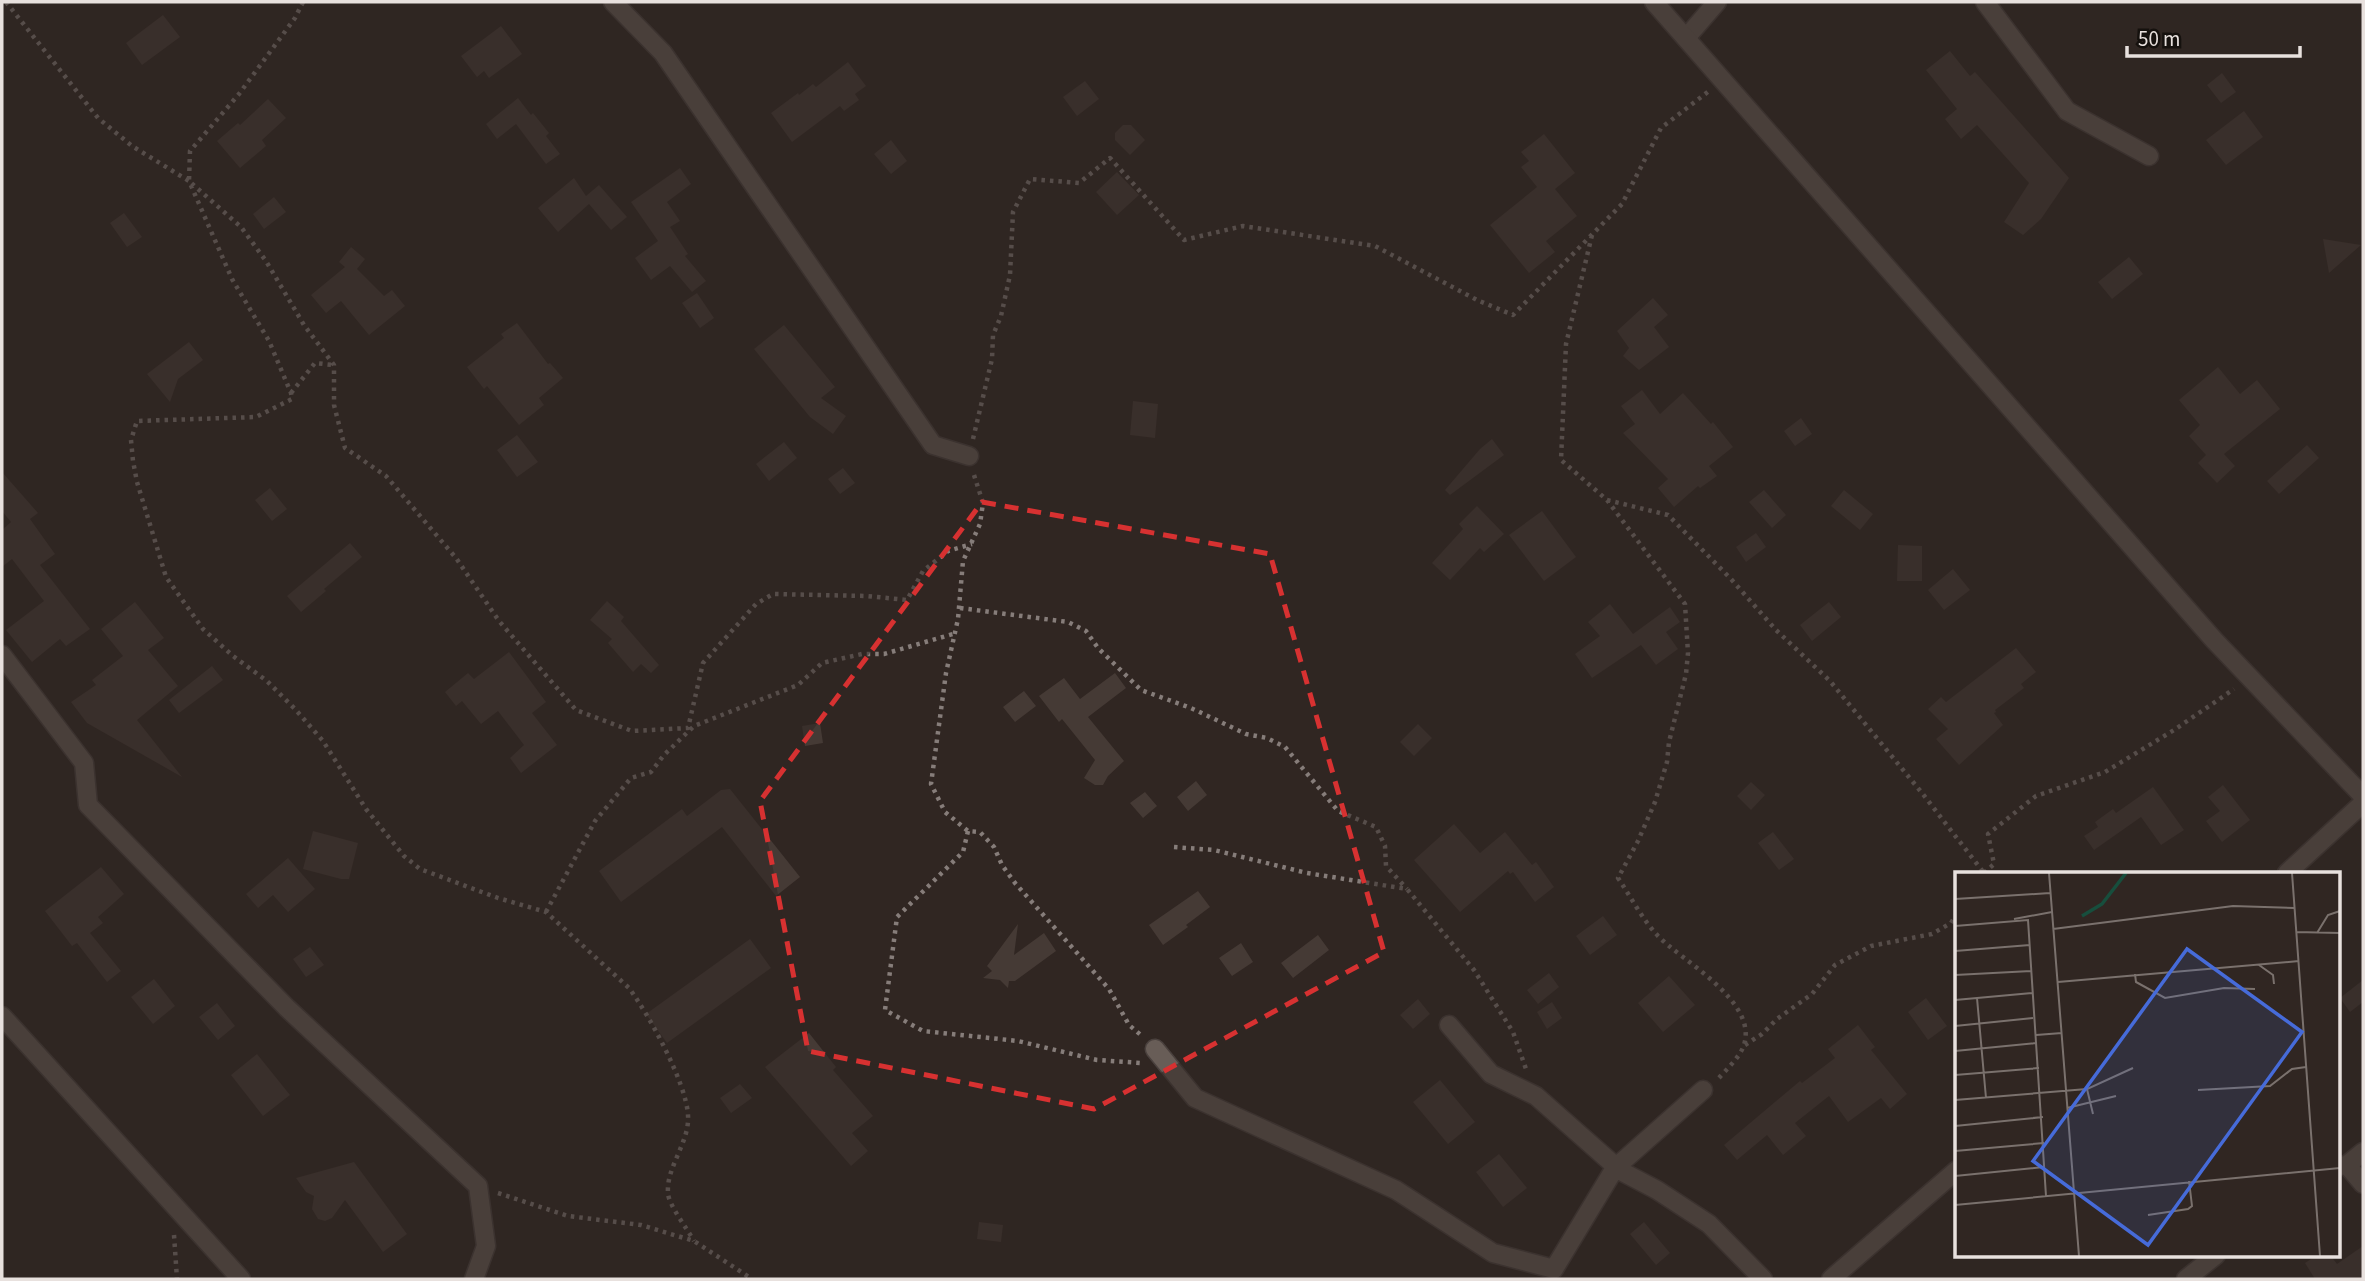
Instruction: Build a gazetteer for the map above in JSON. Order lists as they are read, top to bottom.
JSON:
{
  "scale_bar": "50 m"
}
